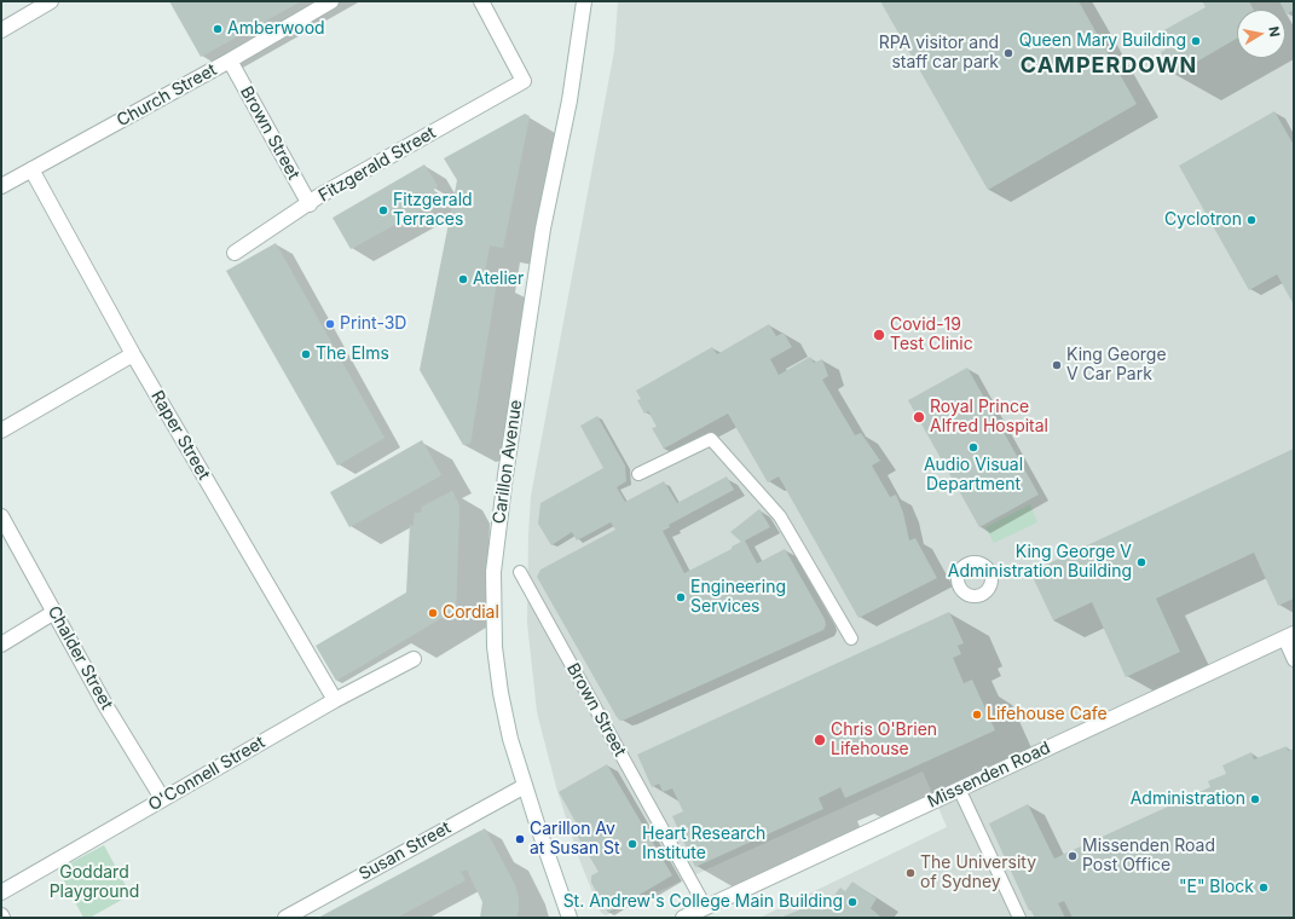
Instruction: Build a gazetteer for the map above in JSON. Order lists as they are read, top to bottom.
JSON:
{
  "streets": {
    "street": [
      "Church Street",
      "Brown Street",
      "Fitzgerald Street",
      "Raper Street",
      "Carillon Avenue",
      "Chalder Street",
      "O'Connell Street",
      "Missenden Road",
      "Susan Street"
    ]
  },
  "crossings": [
    ["Church Street", "Brown Street"],
    ["Church Street", "Raper Street"],
    ["Brown Street", "Fitzgerald Street"],
    ["Brown Street", "Missenden Road"],
    ["Raper Street", "O'Connell Street"],
    ["Carillon Avenue", "Susan Street"],
    ["Chalder Street", "O'Connell Street"]
  ],
  "districts": ["CAMPERDOWN"],
  "parks": ["Goddard Playground"],
  "places": [
    "Amberwood",
    "Queen Mary Building",
    "RPA visitor and staff car park",
    "Fitzgerald Terraces",
    "Cyclotron",
    "Atelier",
    "Print-3D",
    "Covid-19 Test Clinic",
    "The Elms",
    "King George V Car Park",
    "Royal Prince Alfred Hospital",
    "Audio Visual Department",
    "King George V Administration Building",
    "Engineering Services",
    "Cordial",
    "Lifehouse Cafe",
    "Chris O'Brien Lifehouse",
    "Administration",
    "Carillon Av at Susan St",
    "Heart Research Institute",
    "Missenden Road Post Office",
    "The University of Sydney",
    "\"E\" Block",
    "St. Andrew's College Main Building"
  ],
  "north": "right"
}
